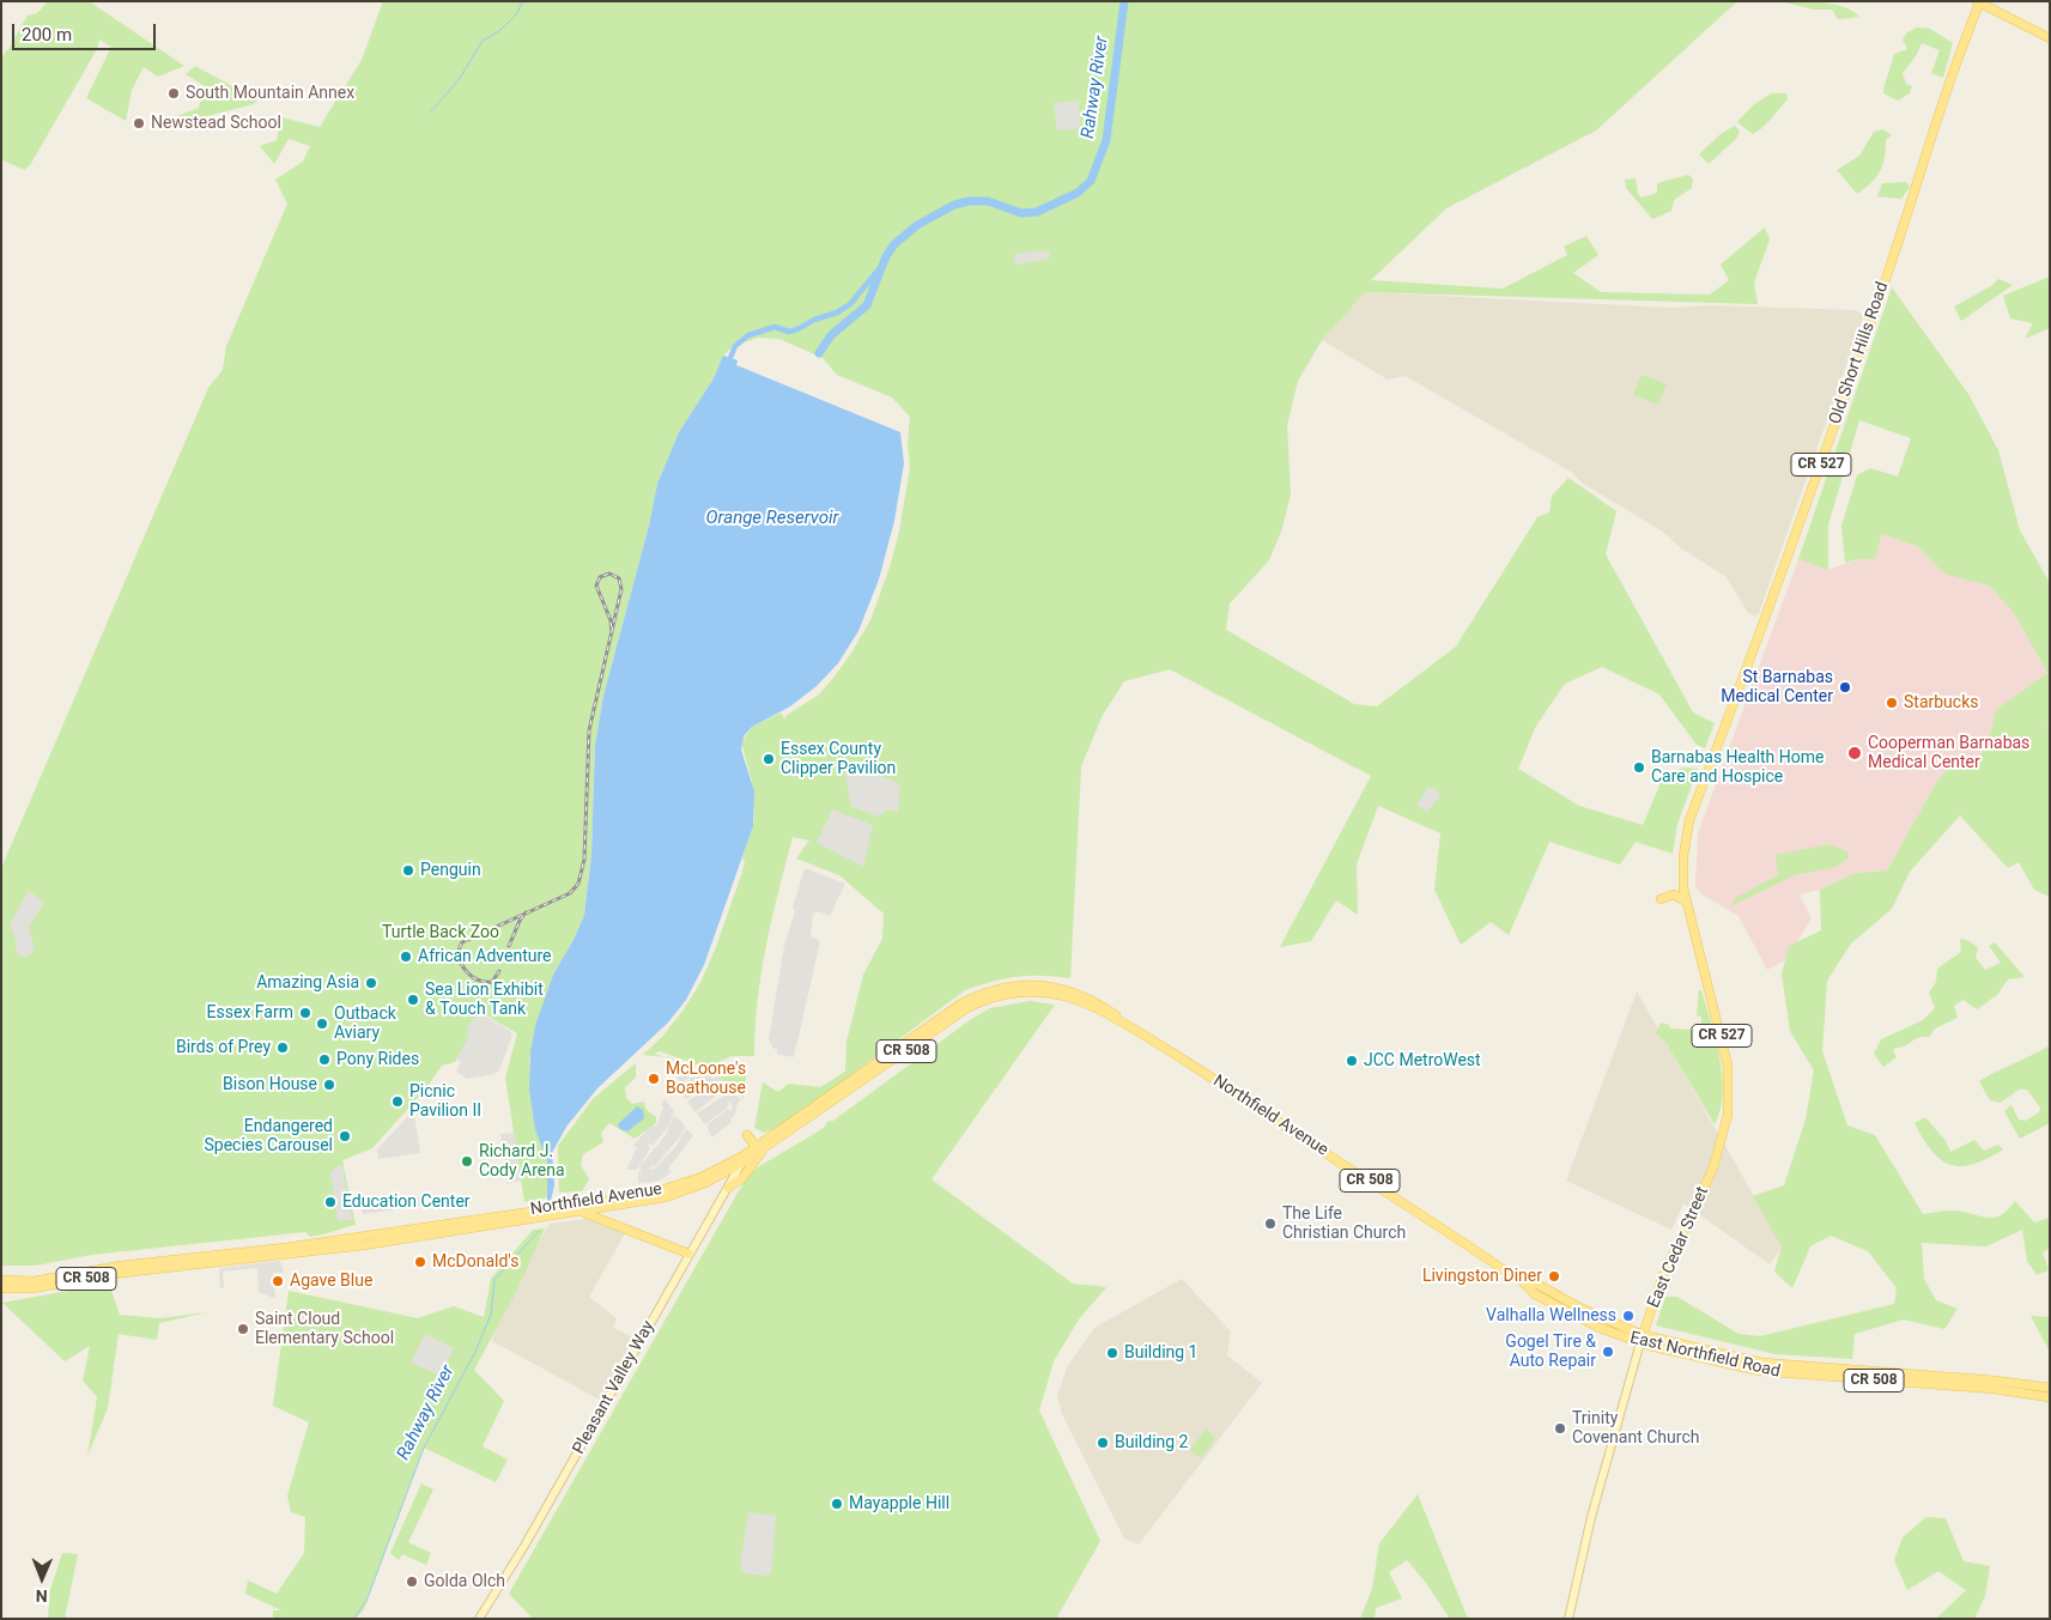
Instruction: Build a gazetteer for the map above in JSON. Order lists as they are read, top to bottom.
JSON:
{
  "streets": {
    "main road": [
      "Old Short Hills Road",
      "CR 527",
      "CR 508",
      "Northfield Avenue",
      "East Cedar Street",
      "East Northfield Road",
      "Pleasant Valley Way"
    ]
  },
  "crossings": [
    ["Old Short Hills Road", "East Cedar Street"],
    ["Northfield Avenue", "East Northfield Road"],
    ["Northfield Avenue", "Pleasant Valley Way"],
    ["East Cedar Street", "East Northfield Road"]
  ],
  "water": ["Rahway River", "Orange Reservoir"],
  "parks": ["Turtle Back Zoo"],
  "places": [
    "South Mountain Annex",
    "Newstead School",
    "St Barnabas Medical Center",
    "Starbucks",
    "Cooperman Barnabas Medical Center",
    "Essex County Clipper Pavilion",
    "Barnabas Health Home Care and Hospice",
    "Penguin",
    "African Adventure",
    "Amazing Asia",
    "Sea Lion Exhibit & Touch Tank",
    "Essex Farm",
    "Outback Aviary",
    "Birds of Prey",
    "Pony Rides",
    "JCC MetroWest",
    "McLoone's Boathouse",
    "Bison House",
    "Picnic Pavilion II",
    "Endangered Species Carousel",
    "Richard J. Cody Arena",
    "Education Center",
    "The Life Christian Church",
    "McDonald's",
    "Livingston Diner",
    "Agave Blue",
    "Valhalla Wellness",
    "Saint Cloud Elementary School",
    "Gogel Tire & Auto Repair",
    "Building 1",
    "Trinity Covenant Church",
    "Building 2",
    "Mayapple Hill",
    "Golda Olch"
  ],
  "scale_bar": "200 m",
  "north": "bottom"
}
